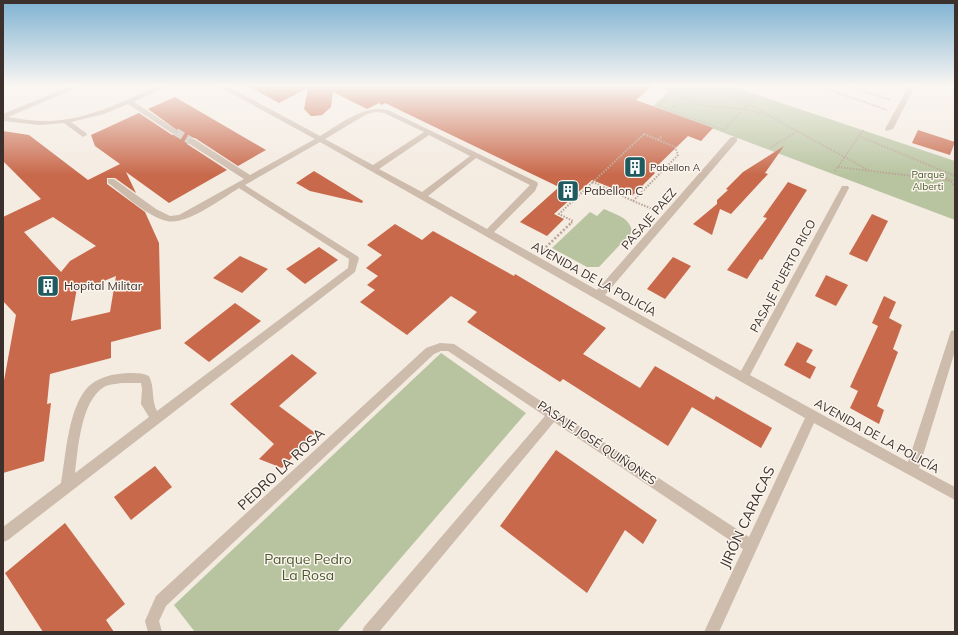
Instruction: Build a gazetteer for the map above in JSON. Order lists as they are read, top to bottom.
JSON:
{
  "streets": {
    "street": [
      "PASAJE PAEZ",
      "PASAJE PUERTO RICO",
      "AVENIDA DE LA POLICÍA",
      "PASAJE JOSÉ QUIÑONES",
      "PEDRO LA ROSA",
      "JIRÓN CARACAS"
    ]
  },
  "crossings": [
    ["PASAJE PAEZ", "AVENIDA DE LA POLICÍA"],
    ["PASAJE PUERTO RICO", "AVENIDA DE LA POLICÍA"],
    ["AVENIDA DE LA POLICÍA", "JIRÓN CARACAS"],
    ["PASAJE JOSÉ QUIÑONES", "PEDRO LA ROSA"],
    ["PASAJE JOSÉ QUIÑONES", "JIRÓN CARACAS"]
  ],
  "parks": ["Parque Alberti", "Parque Pedro La Rosa"],
  "places": {
    "building": ["Pabellon A", "Pabellon C", "Hopital Militar"]
  }
}
